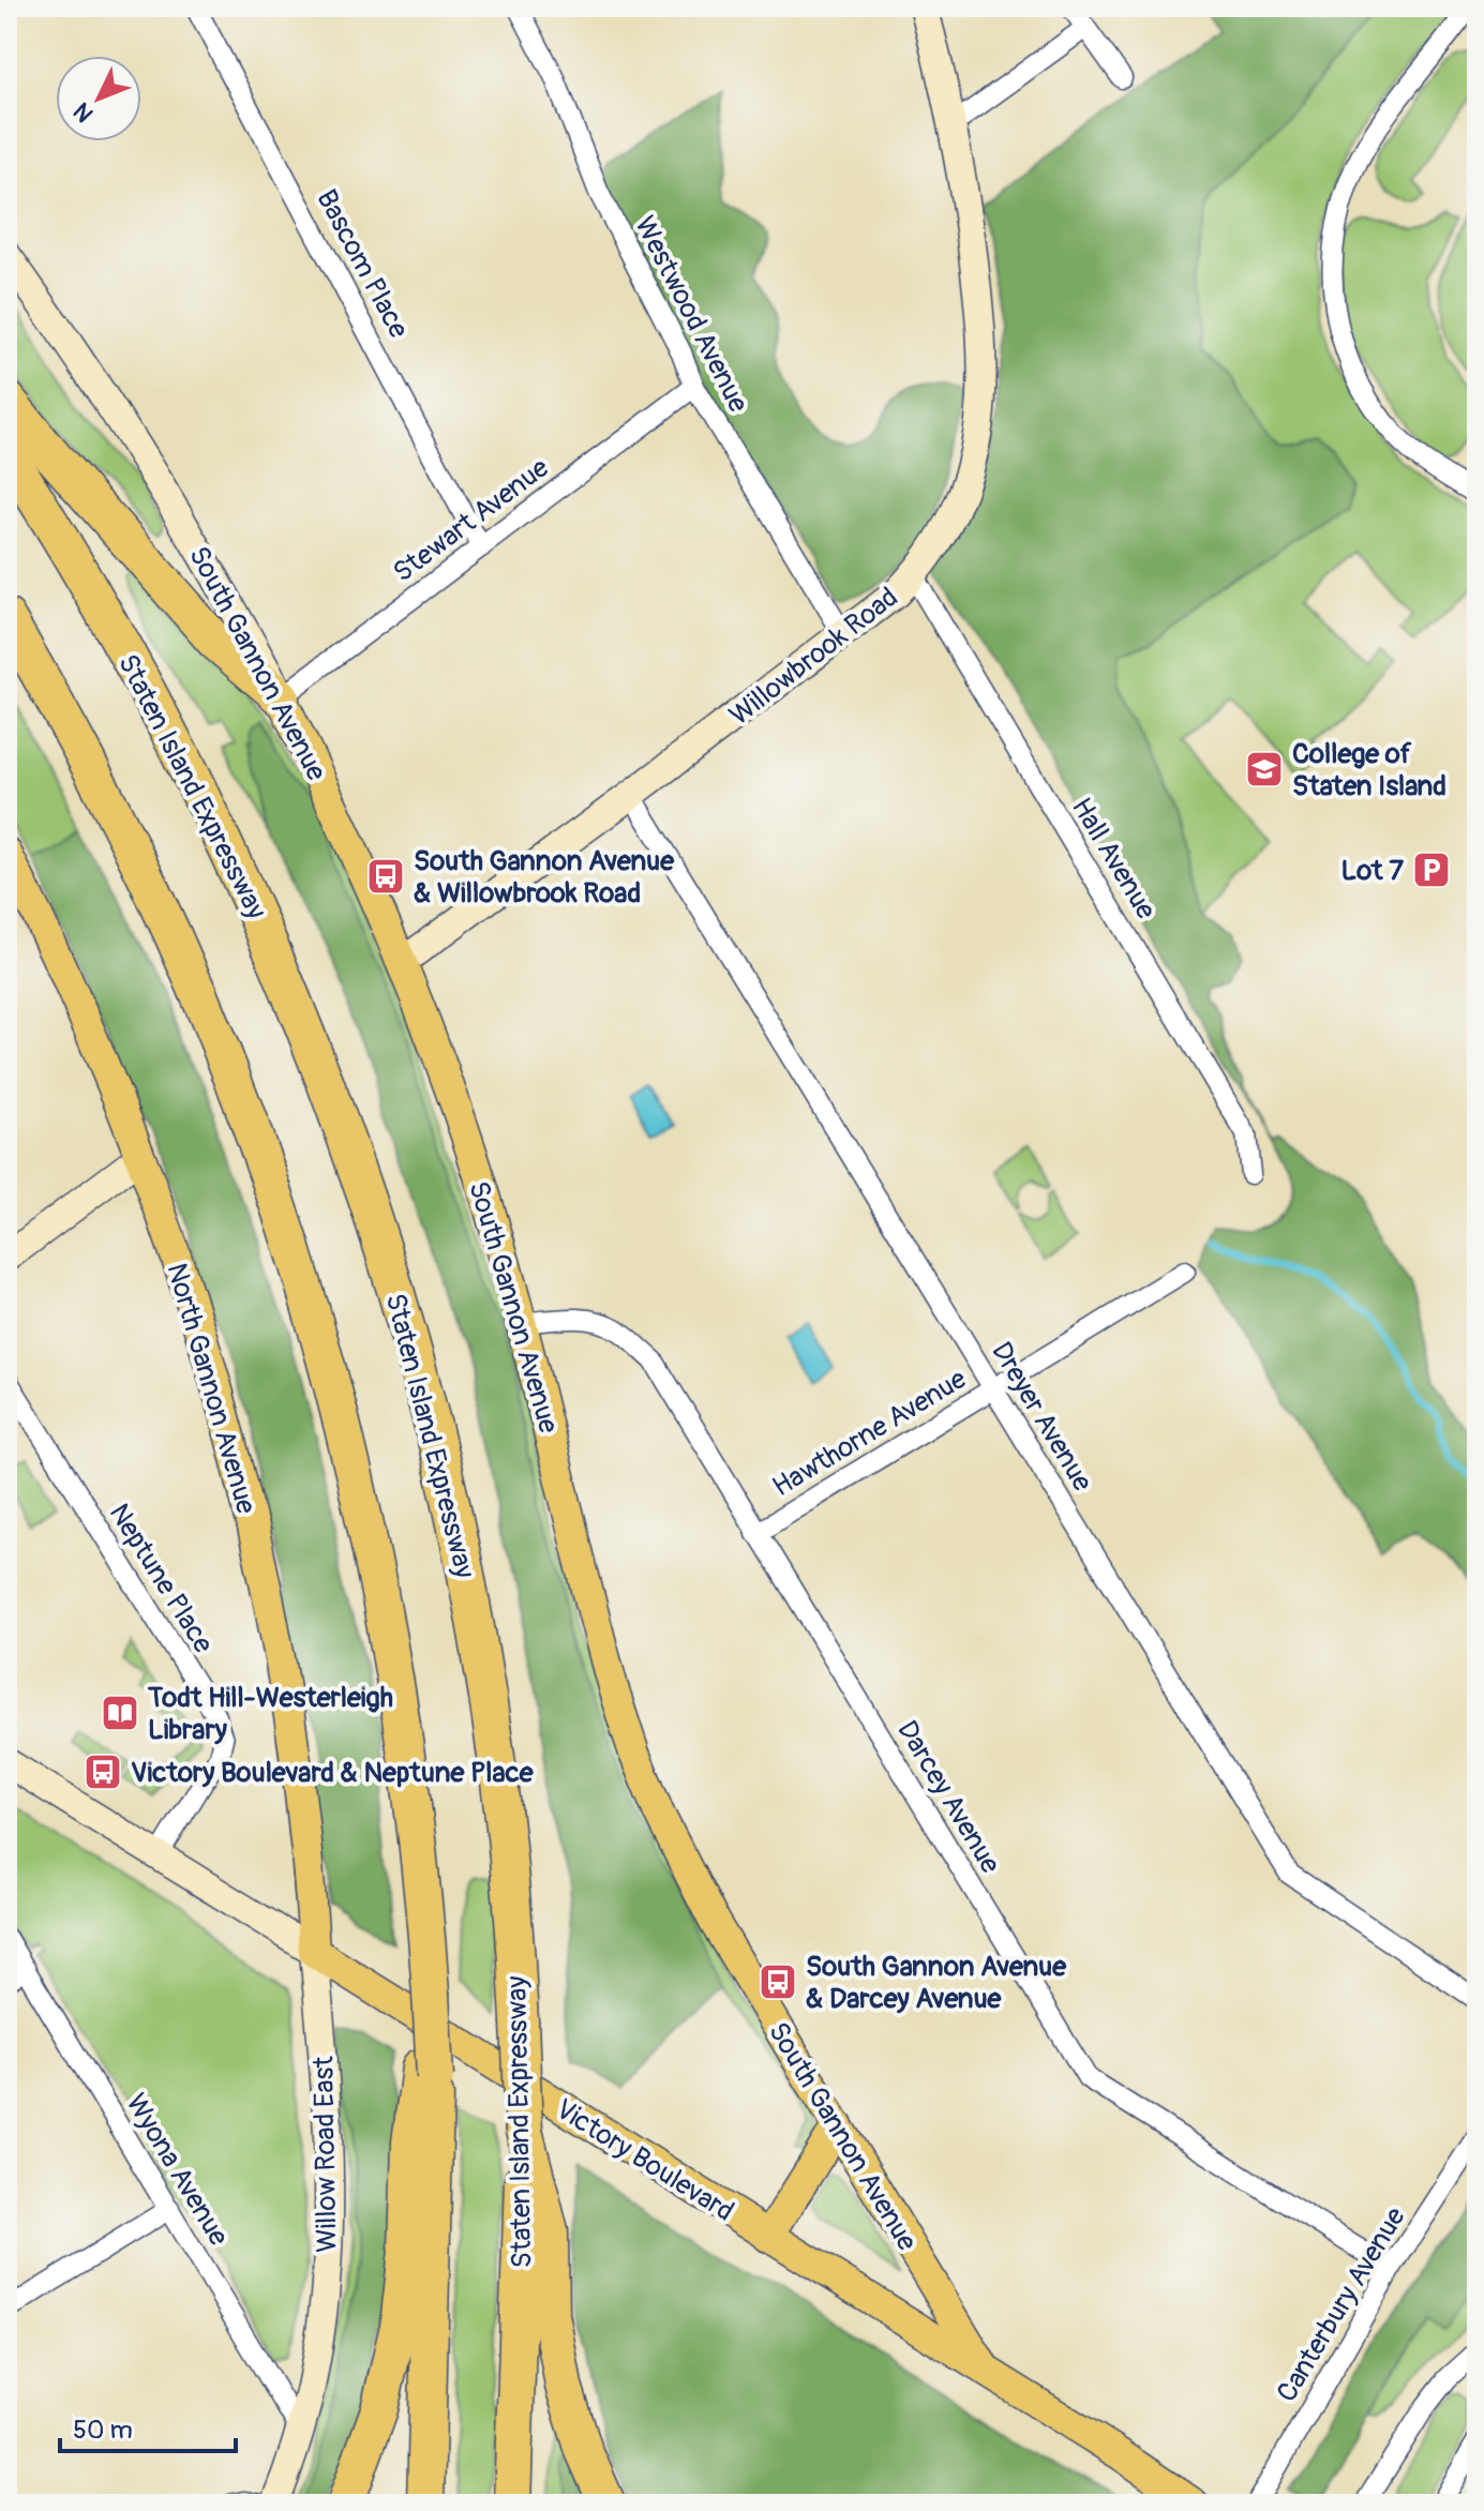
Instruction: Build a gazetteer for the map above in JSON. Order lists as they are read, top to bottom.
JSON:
{
  "streets": {
    "highway": ["Staten Island Expressway"],
    "main road": [
      "Willowbrook Road",
      "South Gannon Avenue",
      "North Gannon Avenue",
      "Willow Road East",
      "Victory Boulevard"
    ],
    "street": [
      "Bascom Place",
      "Westwood Avenue",
      "Stewart Avenue",
      "Hall Avenue",
      "Dreyer Avenue",
      "Hawthorne Avenue",
      "Neptune Place",
      "Darcey Avenue",
      "Wyona Avenue",
      "Canterbury Avenue"
    ]
  },
  "crossings": [
    ["Bascom Place", "Stewart Avenue"],
    ["Westwood Avenue", "Stewart Avenue"],
    ["Westwood Avenue", "Willowbrook Road"],
    ["Stewart Avenue", "South Gannon Avenue"],
    ["Willowbrook Road", "South Gannon Avenue"],
    ["Willowbrook Road", "Hall Avenue"],
    ["Willowbrook Road", "Dreyer Avenue"],
    ["South Gannon Avenue", "Darcey Avenue"],
    ["South Gannon Avenue", "Victory Boulevard"],
    ["North Gannon Avenue", "Willow Road East"],
    ["North Gannon Avenue", "Victory Boulevard"],
    ["Dreyer Avenue", "Hawthorne Avenue"],
    ["Hawthorne Avenue", "Darcey Avenue"],
    ["Neptune Place", "Victory Boulevard"],
    ["Darcey Avenue", "Canterbury Avenue"],
    ["Willow Road East", "Victory Boulevard"],
    ["Willow Road East", "Wyona Avenue"]
  ],
  "places": {
    "school or university": ["College of Staten Island"],
    "parking": ["Lot 7"],
    "bus stop": ["South Gannon Avenue & Willowbrook Road", "Victory Boulevard & Neptune Place", "South Gannon Avenue & Darcey Avenue"],
    "library": ["Todt Hill-Westerleigh Library"]
  },
  "scale_bar": "50 m",
  "north": "bottom left"
}
